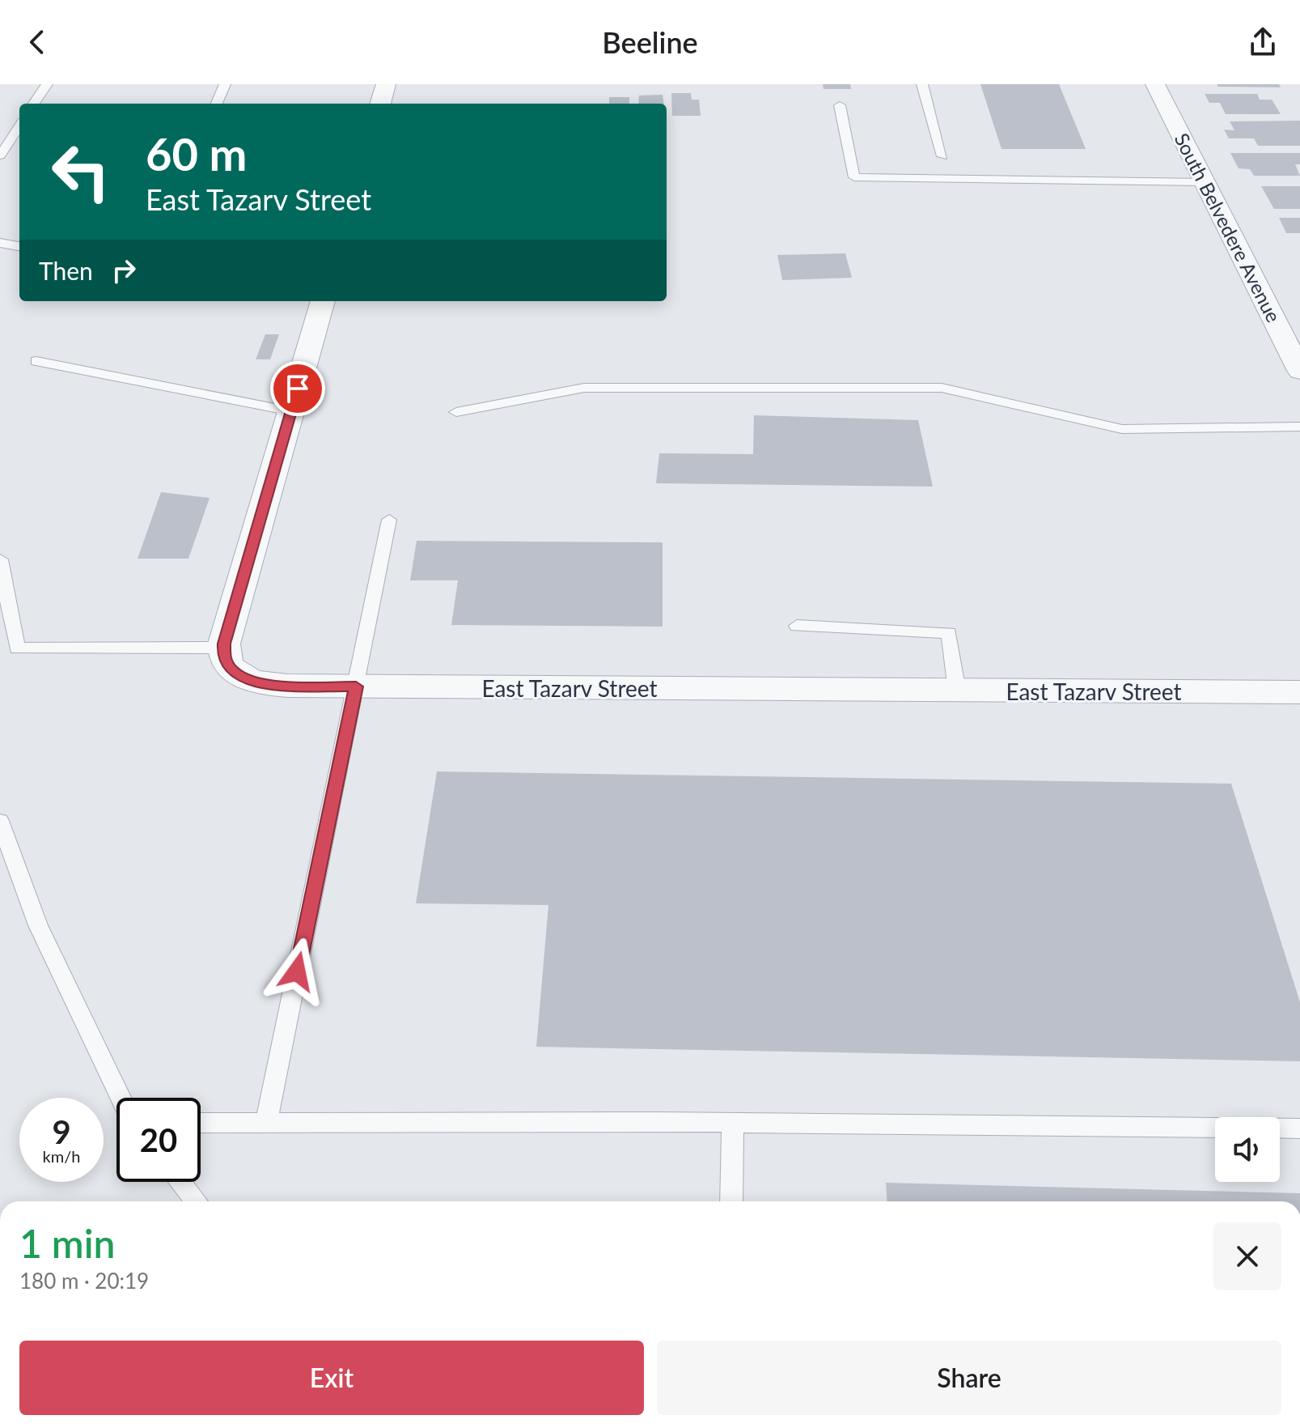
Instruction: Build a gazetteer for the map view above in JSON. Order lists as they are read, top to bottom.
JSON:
{
  "streets": {
    "street": ["South Belvedere Avenue", "East Tazarv Street"]
  },
  "page": {
    "header": "Beeline",
    "turn": ["60 m", "East Tazarv Street"],
    "then": "Then",
    "speed": "9 km/h",
    "limit": "20",
    "heading": ["1 min", "180 m · 20:19"],
    "buttons": ["Exit", "Share"]
  }
}
